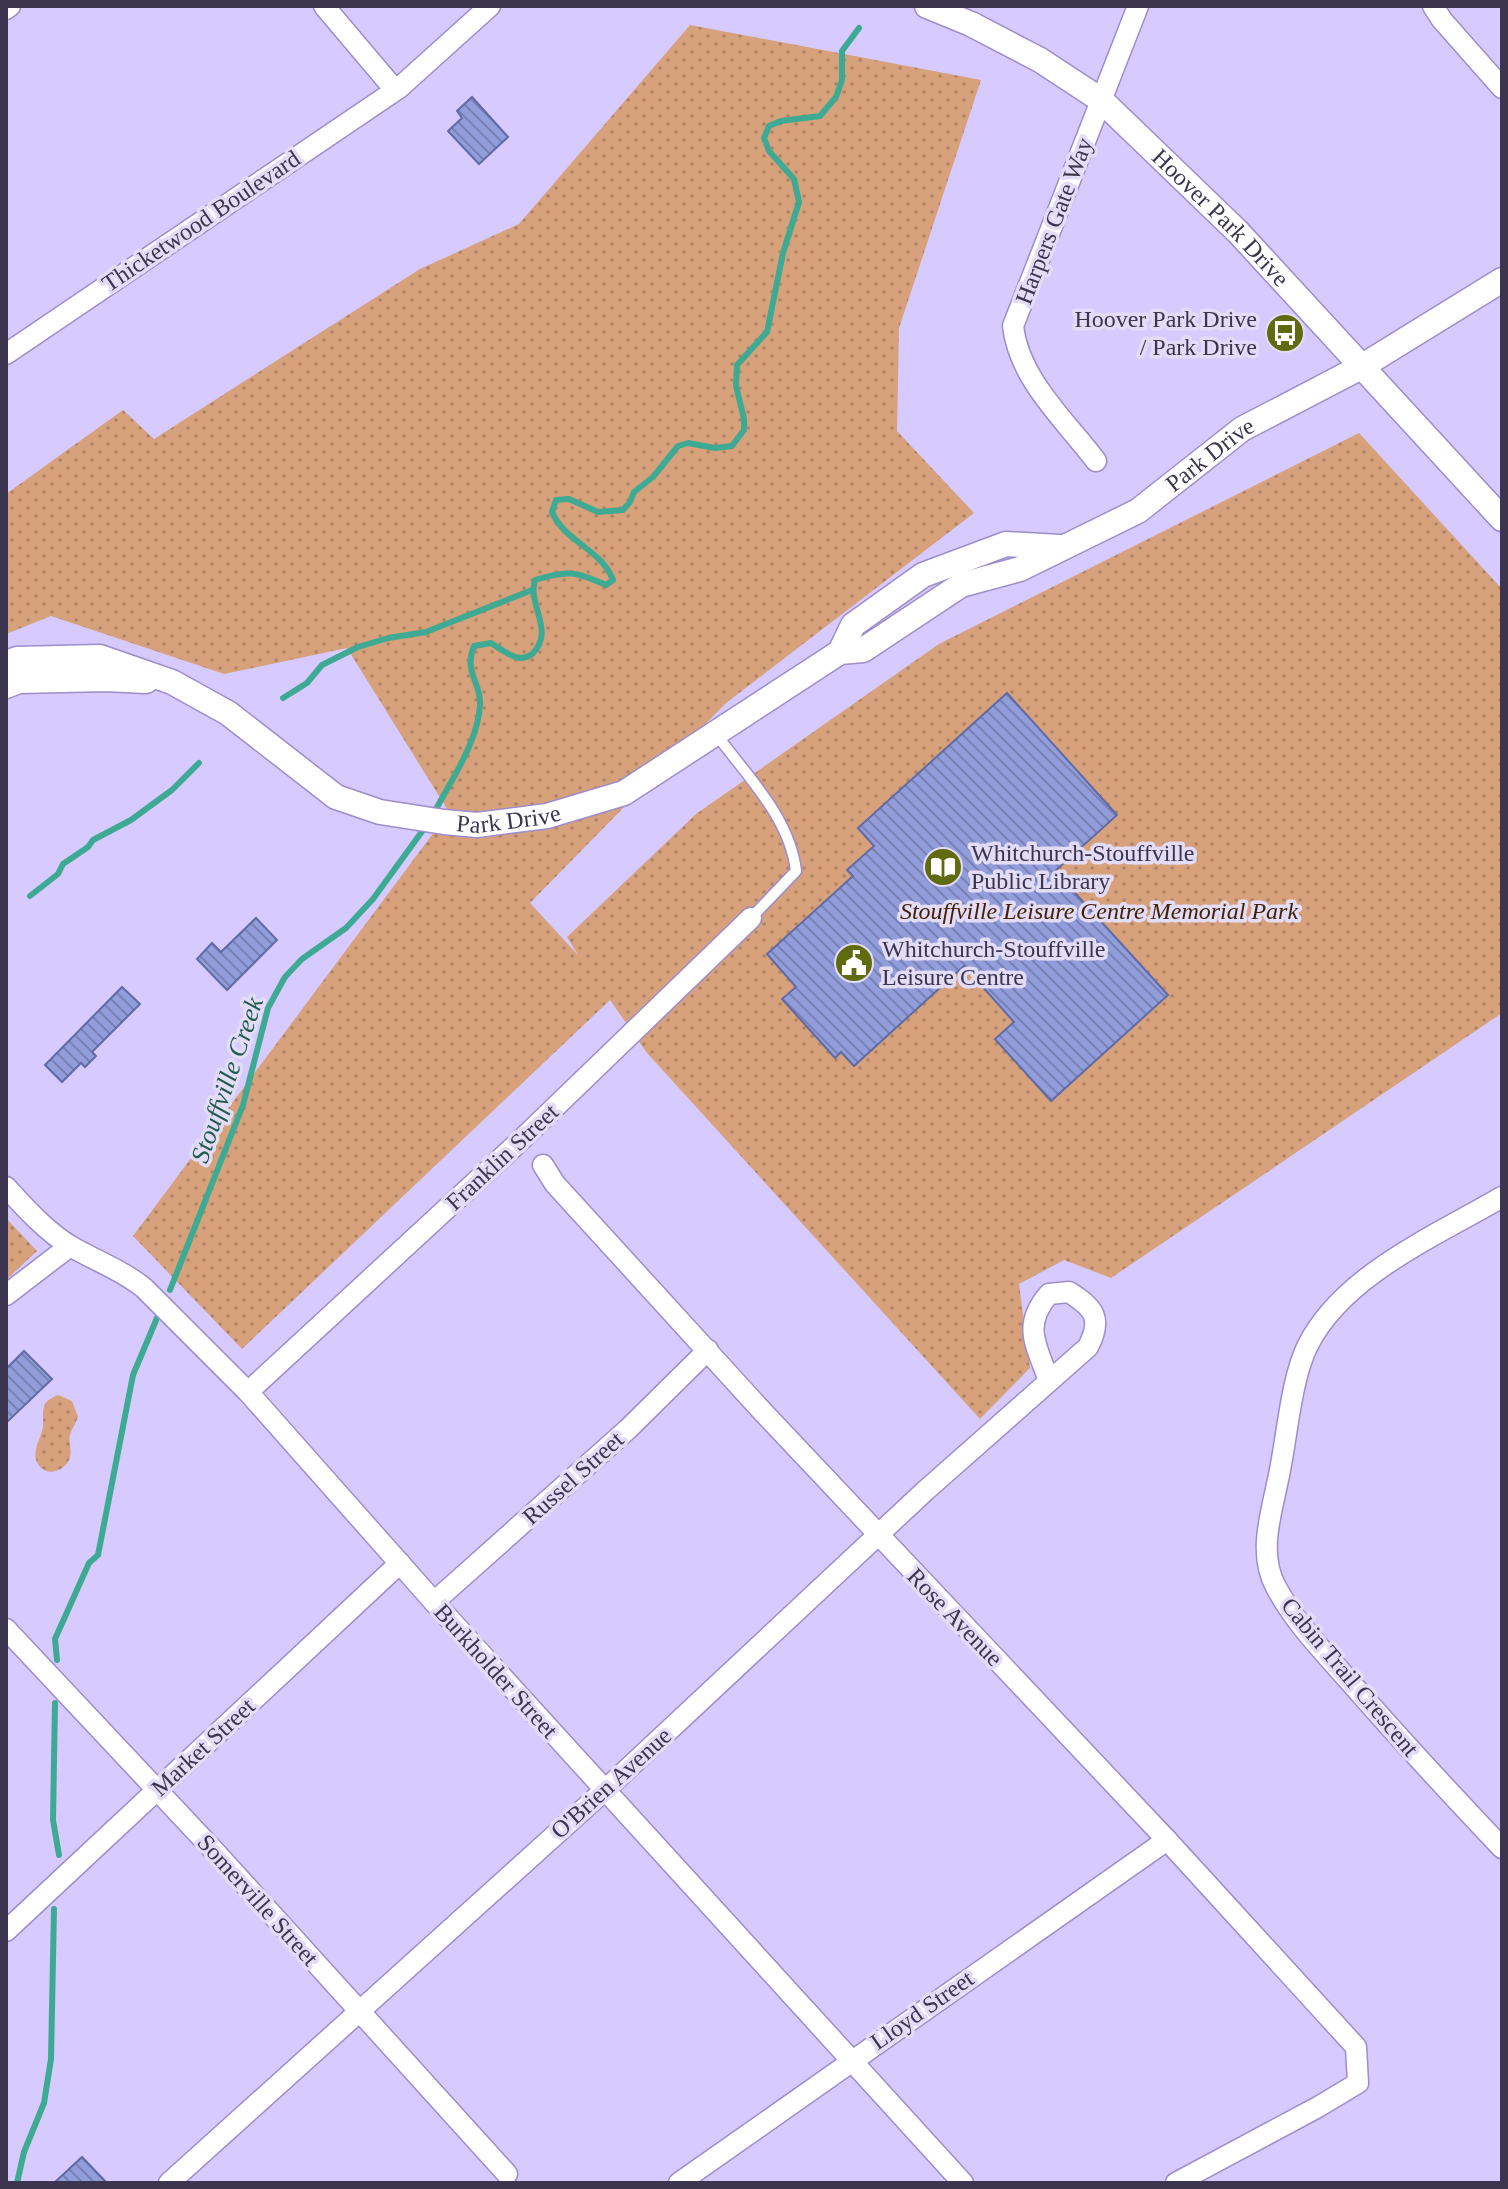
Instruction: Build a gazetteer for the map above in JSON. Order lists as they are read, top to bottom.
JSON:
{
  "streets": {
    "street": [
      "Hoover Park Drive",
      "Thicketwood Boulevard",
      "Harpers Gate Way",
      "Park Drive",
      "Franklin Street",
      "Russel Street",
      "Rose Avenue",
      "Burkholder Street",
      "Cabin Trail Crescent",
      "Market Street",
      "O'Brien Avenue",
      "Somerville Street",
      "Lloyd Street"
    ]
  },
  "crossings": [
    ["Hoover Park Drive", "Harpers Gate Way"],
    ["Hoover Park Drive", "Park Drive"],
    ["Franklin Street", "Burkholder Street"],
    ["Russel Street", "Rose Avenue"],
    ["Russel Street", "Burkholder Street"],
    ["Rose Avenue", "O'Brien Avenue"],
    ["Rose Avenue", "Lloyd Street"],
    ["Burkholder Street", "Market Street"],
    ["Burkholder Street", "O'Brien Avenue"],
    ["Burkholder Street", "Lloyd Street"],
    ["Market Street", "Somerville Street"],
    ["O'Brien Avenue", "Somerville Street"]
  ],
  "water": ["Stouffville Creek"],
  "parks": ["Stouffville Leisure Centre Memorial Park"],
  "places": {
    "bus stop": ["Hoover Park Drive / Park Drive"],
    "library": ["Whitchurch-Stouffville Public Library"],
    "public building": ["Whitchurch-Stouffville Leisure Centre"]
  }
}
